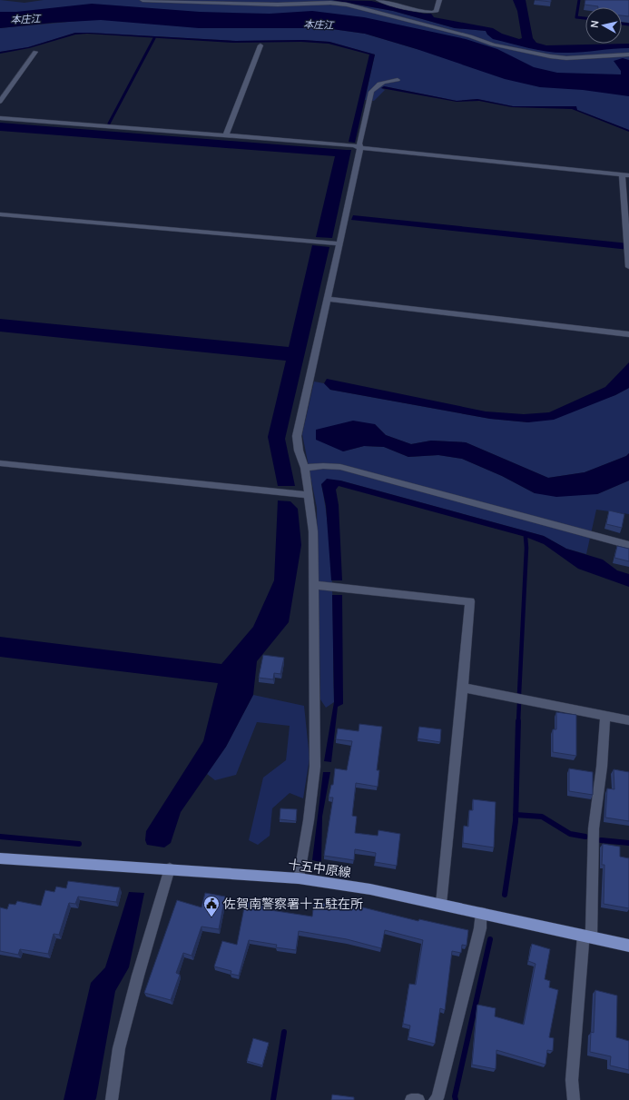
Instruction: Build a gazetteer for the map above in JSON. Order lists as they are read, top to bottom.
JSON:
{
  "streets": {
    "main road": ["十五中原線"]
  },
  "water": ["本庄江"],
  "places": {
    "public building": ["佐賀南警察署十五駐在所"]
  },
  "north": "left"
}
